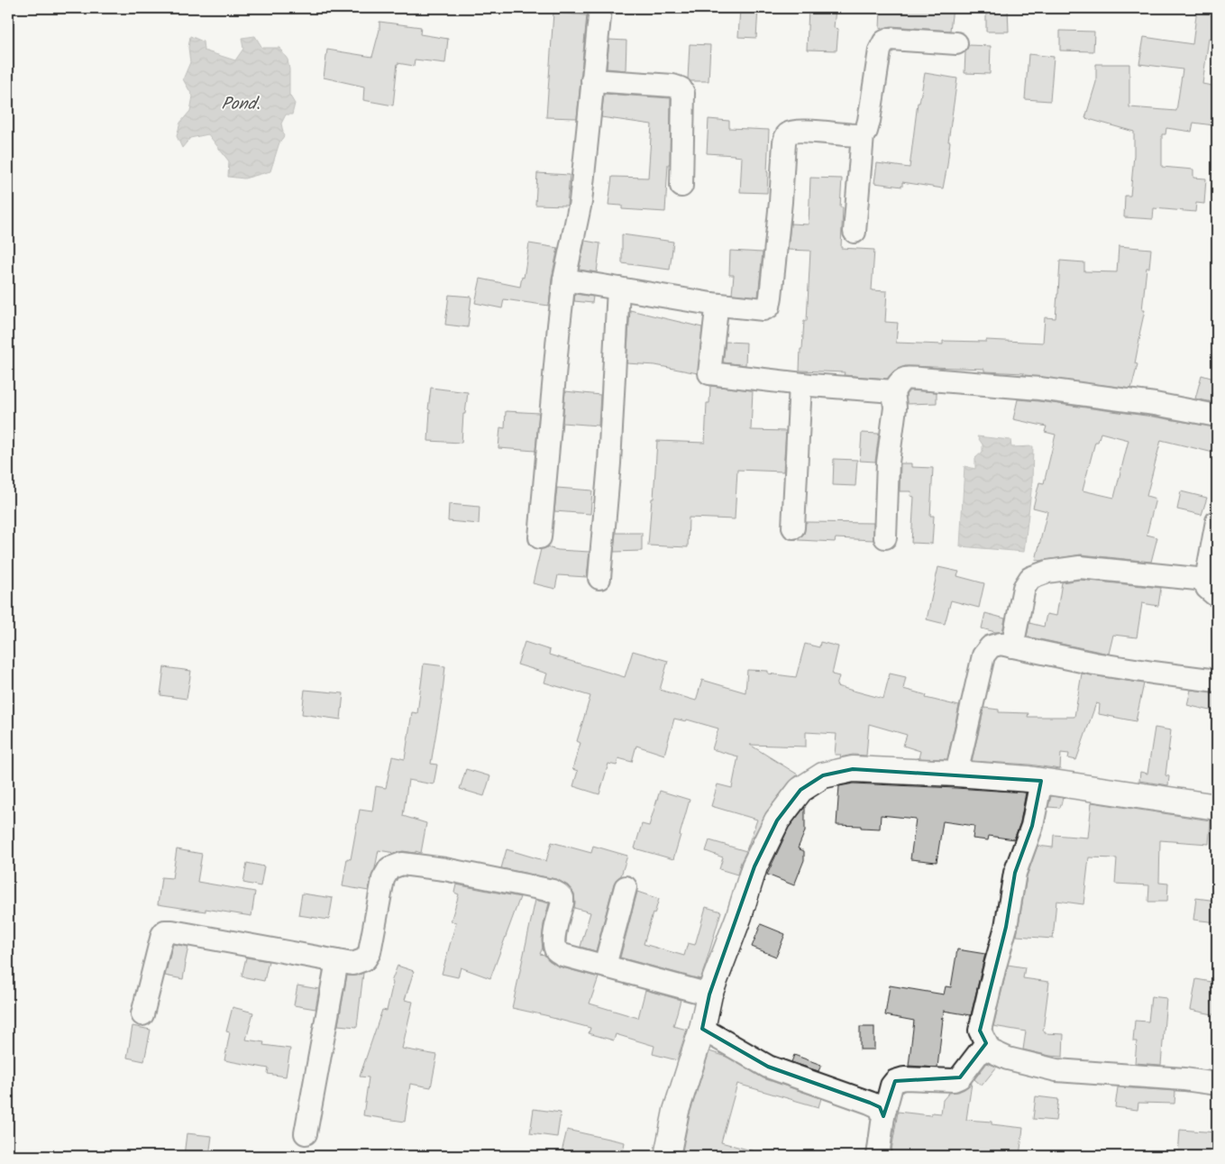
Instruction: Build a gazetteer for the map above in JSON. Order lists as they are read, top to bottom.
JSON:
{
  "water": ["Pond."]
}
